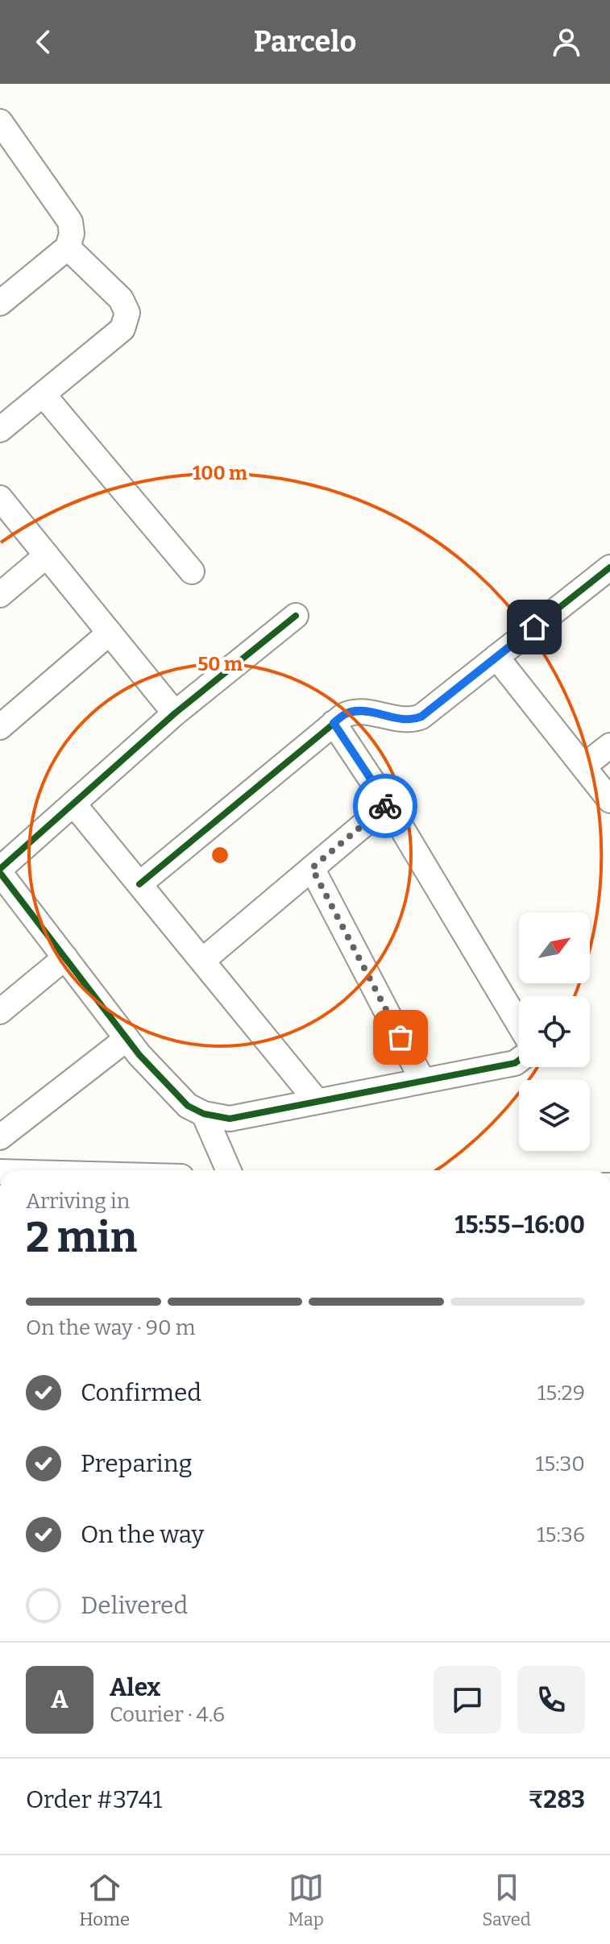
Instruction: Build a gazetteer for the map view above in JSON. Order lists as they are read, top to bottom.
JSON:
{
  "north": "top right",
  "page": {
    "header": "Parcelo",
    "heading": ["2 min", "Arriving in", "15:55–16:00"],
    "panel": [
      "Alex",
      "Courier · 4.6",
      "Order #3741",
      "₹283"
    ],
    "bar": "On the way · 90 m",
    "list": [
      ["Confirmed", "15:29"],
      ["Preparing", "15:30"],
      ["On the way", "15:36"],
      "Delivered"
    ],
    "round": "A",
    "tabs": ["Home", "Map", "Saved"]
  },
  "rings": ["100 m", "50 m"]
}
